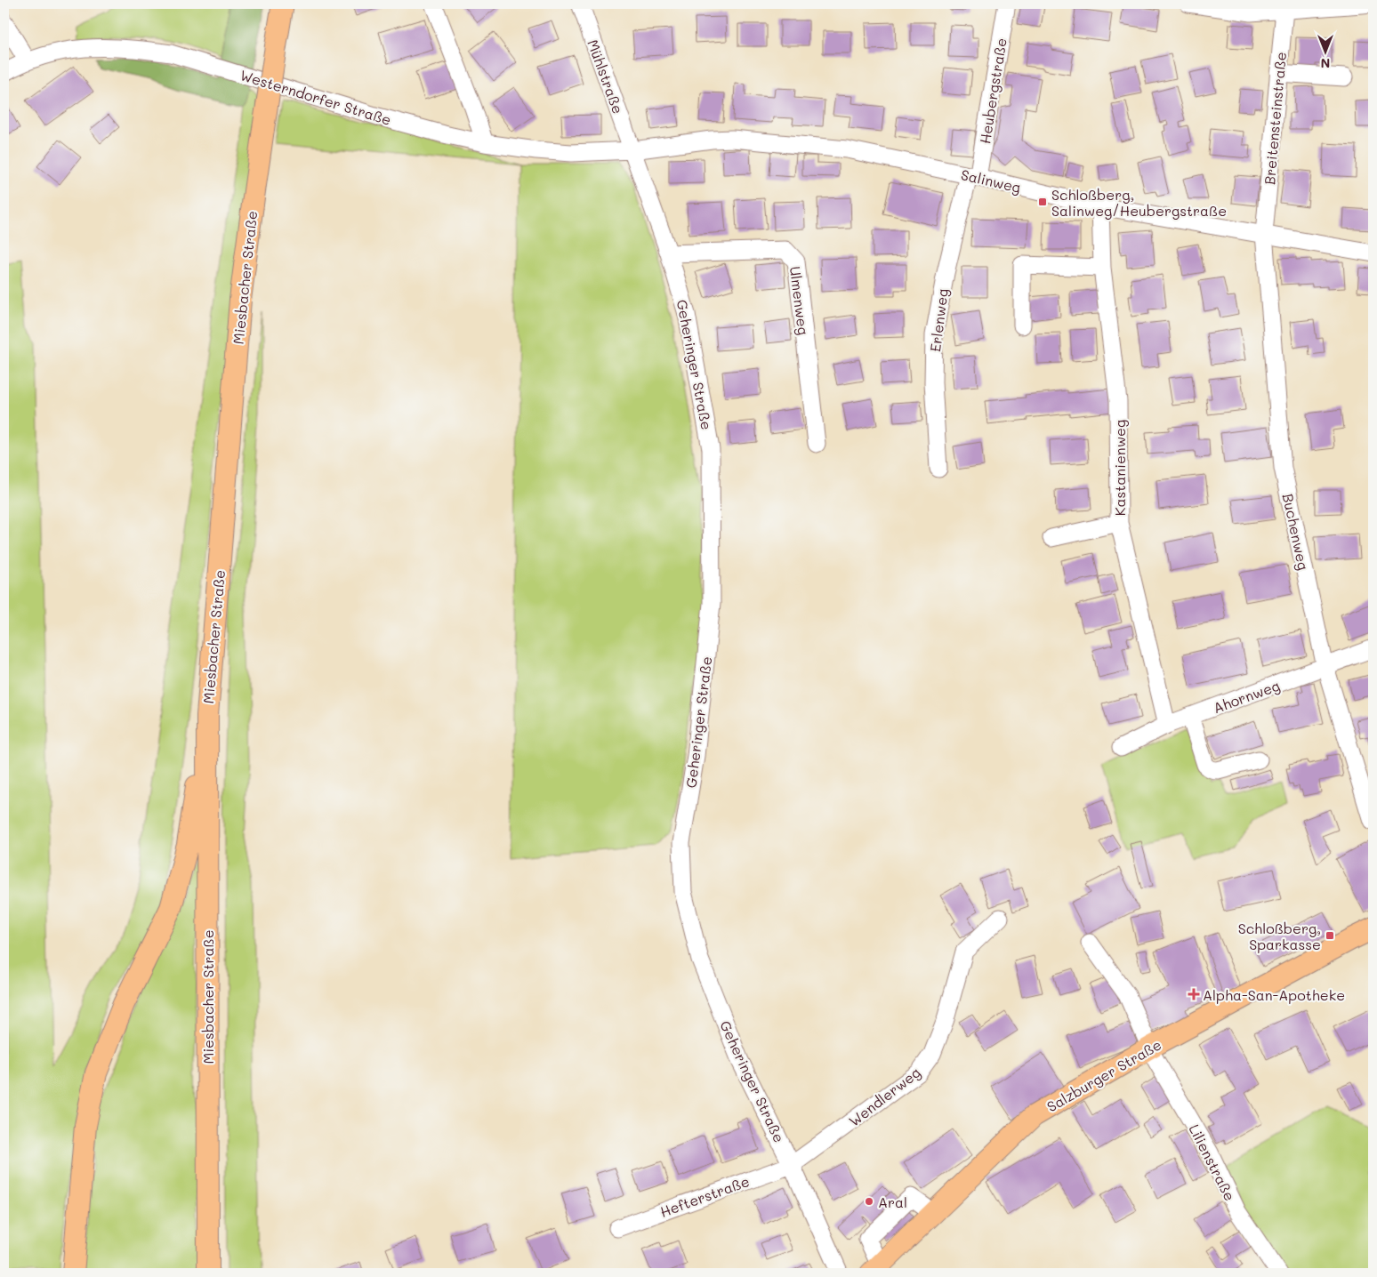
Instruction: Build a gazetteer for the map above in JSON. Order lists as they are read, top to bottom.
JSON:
{
  "streets": {
    "main road": ["Miesbacher Straße", "Salzburger Straße"],
    "street": [
      "Mühlstraße",
      "Heubergstraße",
      "Westerndorfer Straße",
      "Breitensteinstraße",
      "Salinweg",
      "Ulmenweg",
      "Erlenweg",
      "Geheringer Straße",
      "Kastanienweg",
      "Buchenweg",
      "Ahornweg",
      "Wendlerweg",
      "Lilienstraße",
      "Hefterstraße"
    ]
  },
  "crossings": [
    ["Mühlstraße", "Westerndorfer Straße"],
    ["Mühlstraße", "Salinweg"],
    ["Mühlstraße", "Geheringer Straße"],
    ["Heubergstraße", "Salinweg"],
    ["Heubergstraße", "Erlenweg"],
    ["Westerndorfer Straße", "Salinweg"],
    ["Westerndorfer Straße", "Geheringer Straße"],
    ["Breitensteinstraße", "Salinweg"],
    ["Breitensteinstraße", "Buchenweg"],
    ["Salinweg", "Erlenweg"],
    ["Salinweg", "Geheringer Straße"],
    ["Salinweg", "Kastanienweg"],
    ["Salinweg", "Buchenweg"],
    ["Ulmenweg", "Geheringer Straße"],
    ["Geheringer Straße", "Wendlerweg"],
    ["Geheringer Straße", "Hefterstraße"],
    ["Kastanienweg", "Ahornweg"],
    ["Buchenweg", "Ahornweg"],
    ["Salzburger Straße", "Lilienstraße"],
    ["Wendlerweg", "Hefterstraße"]
  ],
  "places": {
    "transit": ["Schloßberg, Salinweg/Heubergstraße", "Schloßberg, Sparkasse"],
    "health": ["Alpha-San-Apotheke"],
    "other": ["Aral"]
  },
  "north": "bottom"
}
